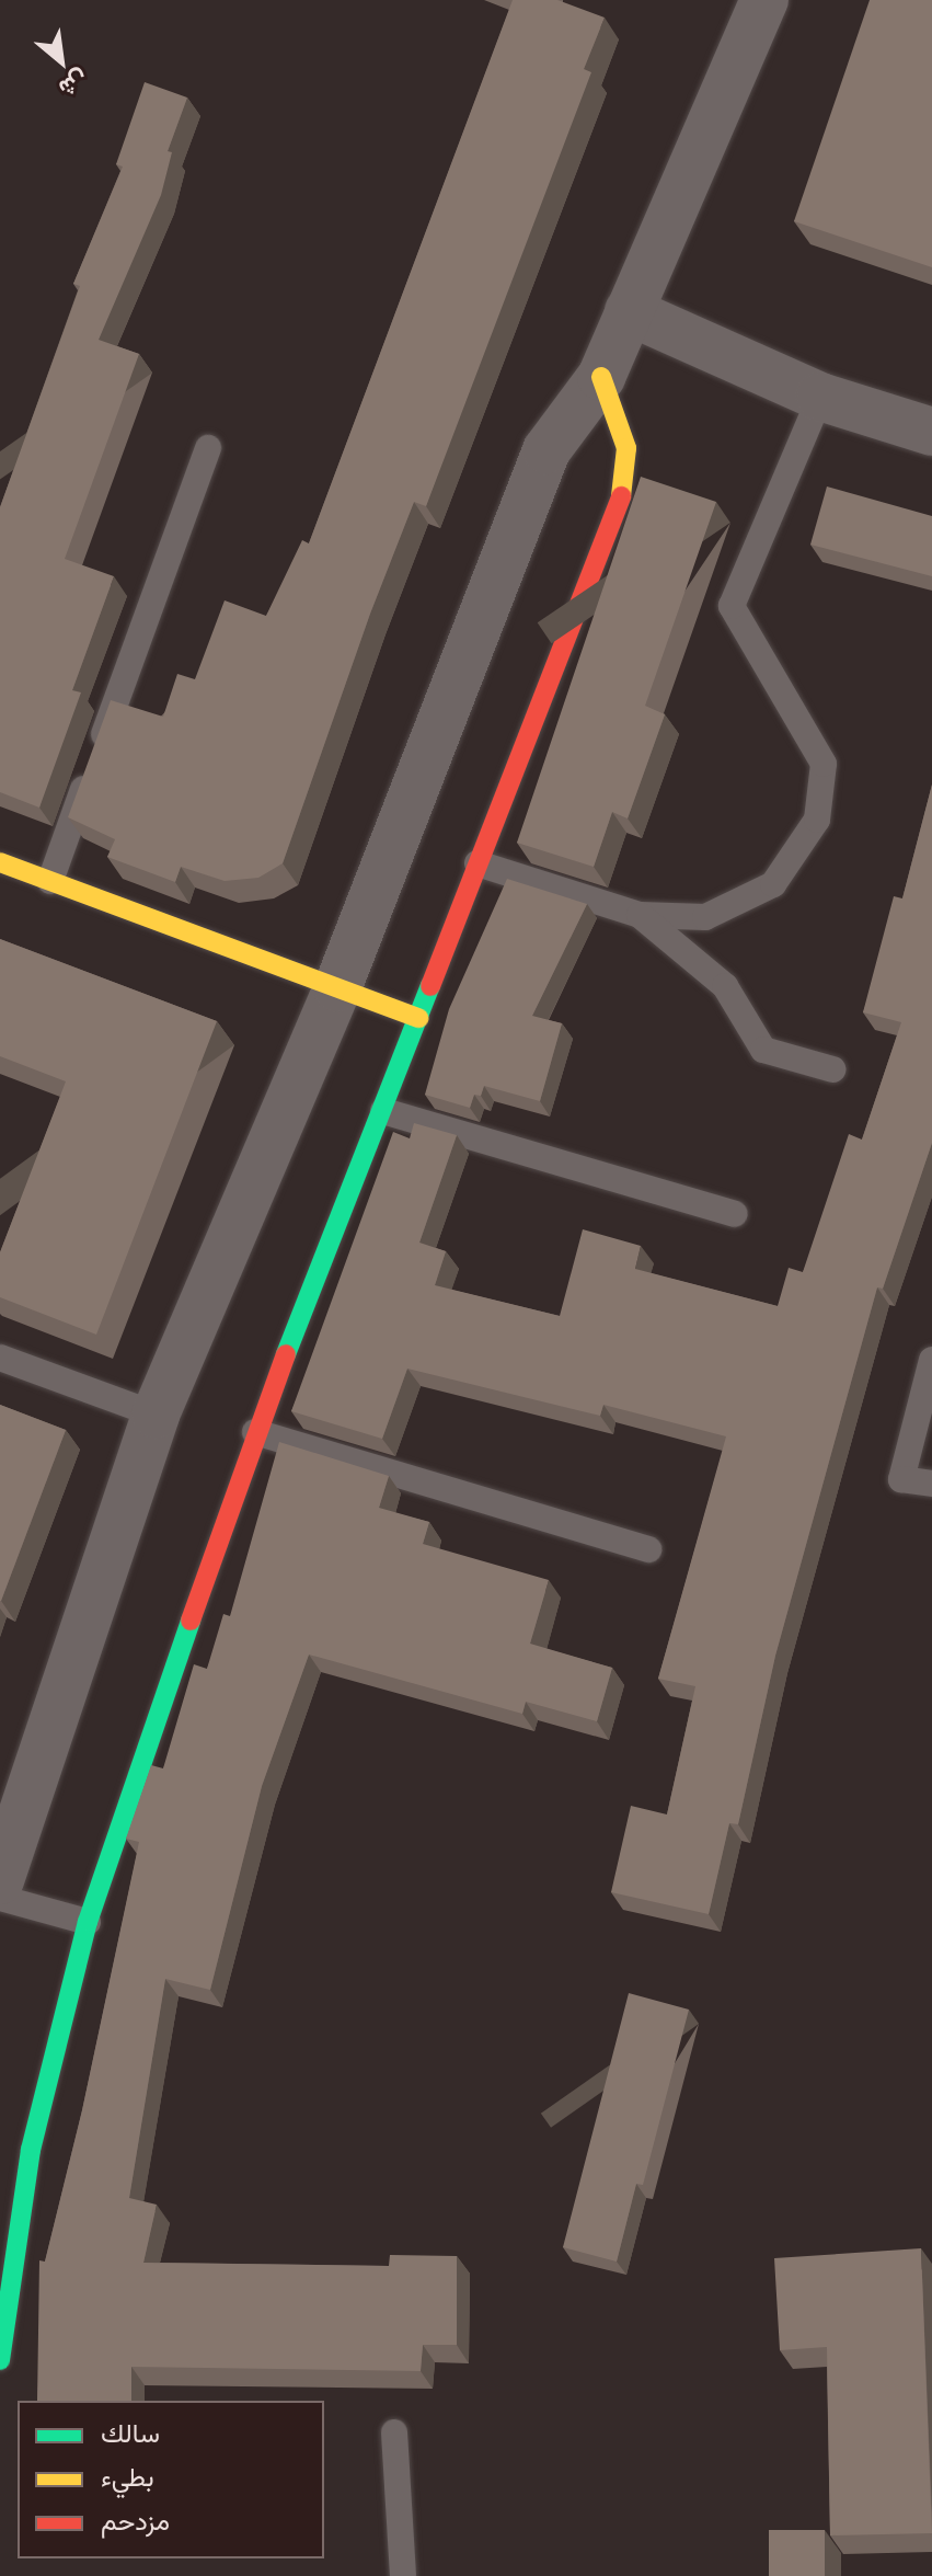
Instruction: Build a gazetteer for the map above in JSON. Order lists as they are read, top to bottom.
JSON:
{
  "legend": ["سالك", "بطيء", "مزدحم"],
  "north": "bottom right"
}
